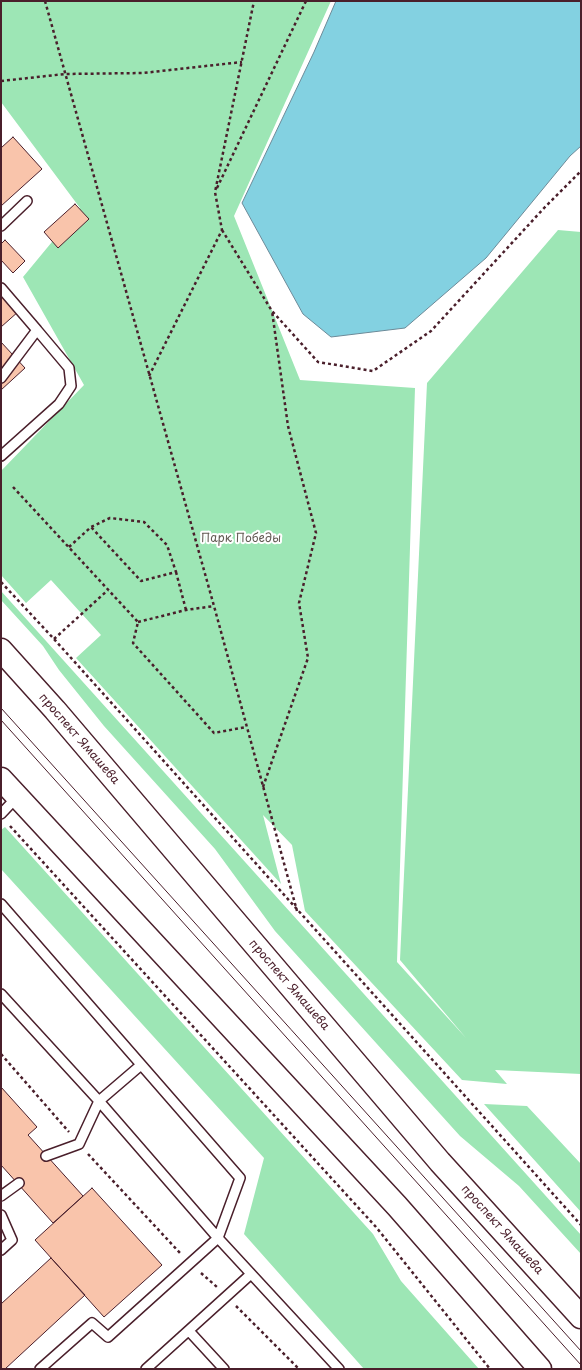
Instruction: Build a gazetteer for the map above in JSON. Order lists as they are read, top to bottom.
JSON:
{
  "streets": {
    "main road": ["проспект Ямашева"]
  },
  "parks": ["Парк Победы"]
}
